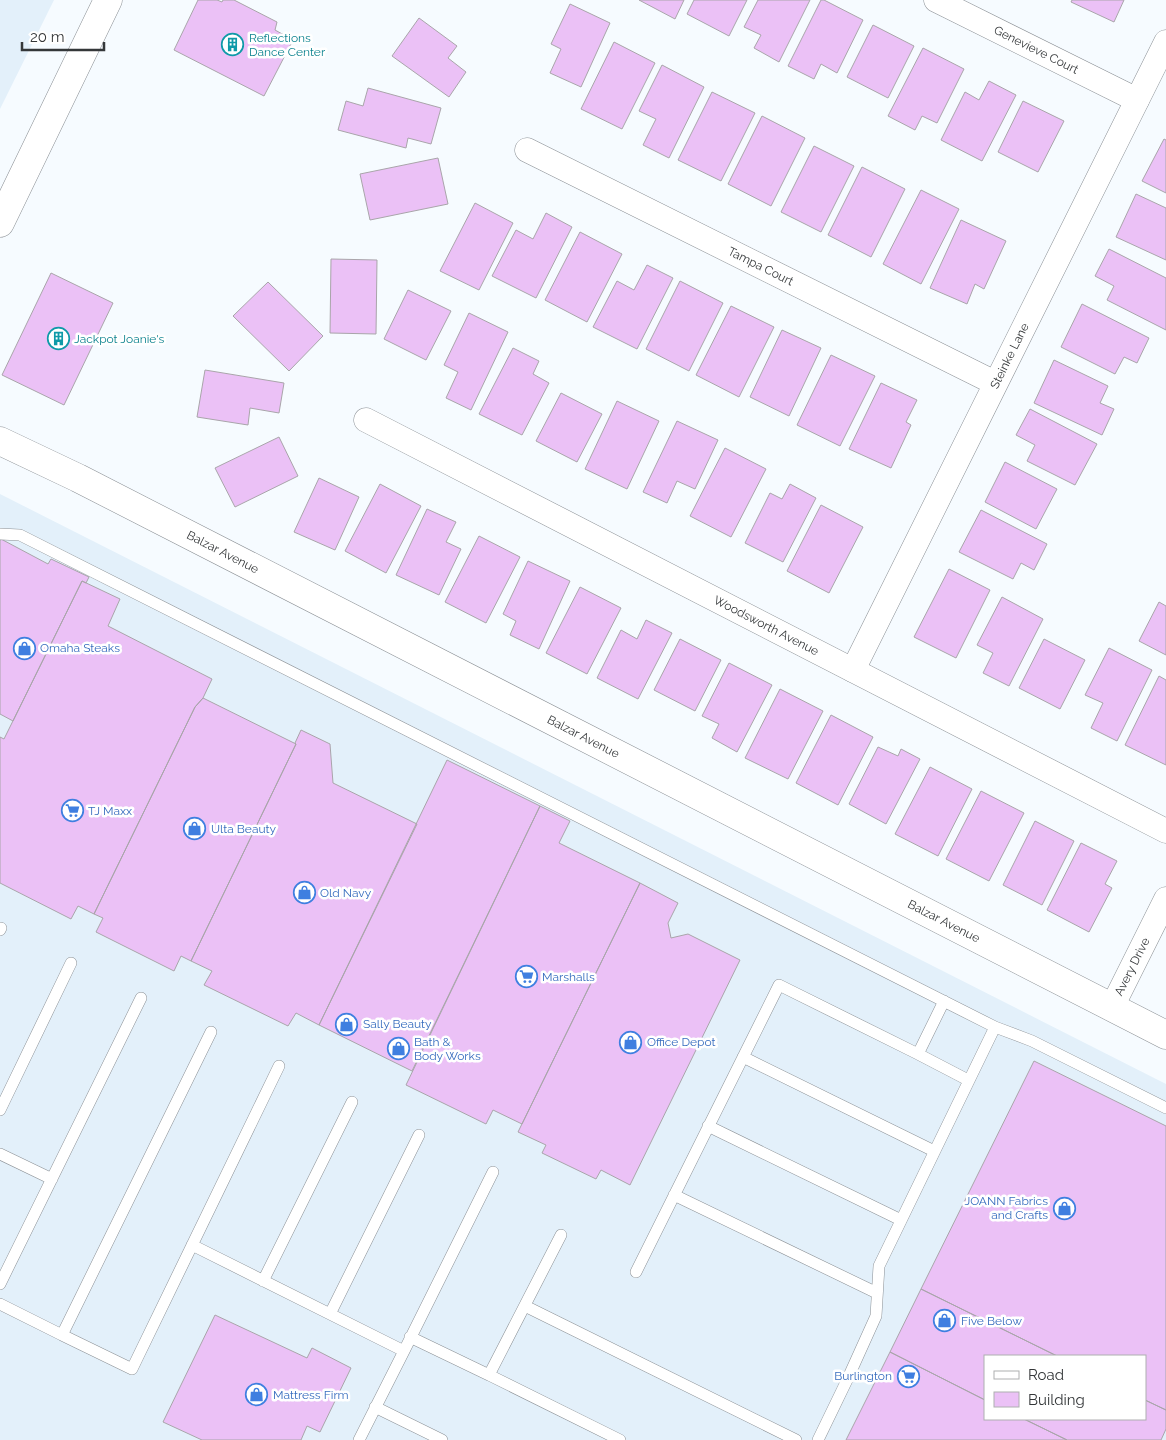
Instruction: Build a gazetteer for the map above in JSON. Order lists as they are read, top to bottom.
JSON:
{
  "streets": {
    "street": [
      "Genevieve Court",
      "Tampa Court",
      "Steinke Lane",
      "Balzar Avenue",
      "Woodsworth Avenue",
      "Avery Drive"
    ]
  },
  "crossings": [
    ["Genevieve Court", "Steinke Lane"],
    ["Tampa Court", "Steinke Lane"],
    ["Steinke Lane", "Woodsworth Avenue"],
    ["Balzar Avenue", "Avery Drive"]
  ],
  "places": {
    "building": ["Reflections Dance Center", "Jackpot Joanie's"],
    "shop": [
      "Omaha Steaks",
      "Ulta Beauty",
      "Old Navy",
      "Sally Beauty",
      "Office Depot",
      "Bath & Body Works",
      "JOANN Fabrics and Crafts",
      "Five Below",
      "Mattress Firm"
    ],
    "supermarket": ["TJ Maxx", "Marshalls", "Burlington"]
  },
  "legend": ["Road", "Building"],
  "scale_bar": "20 m"
}
